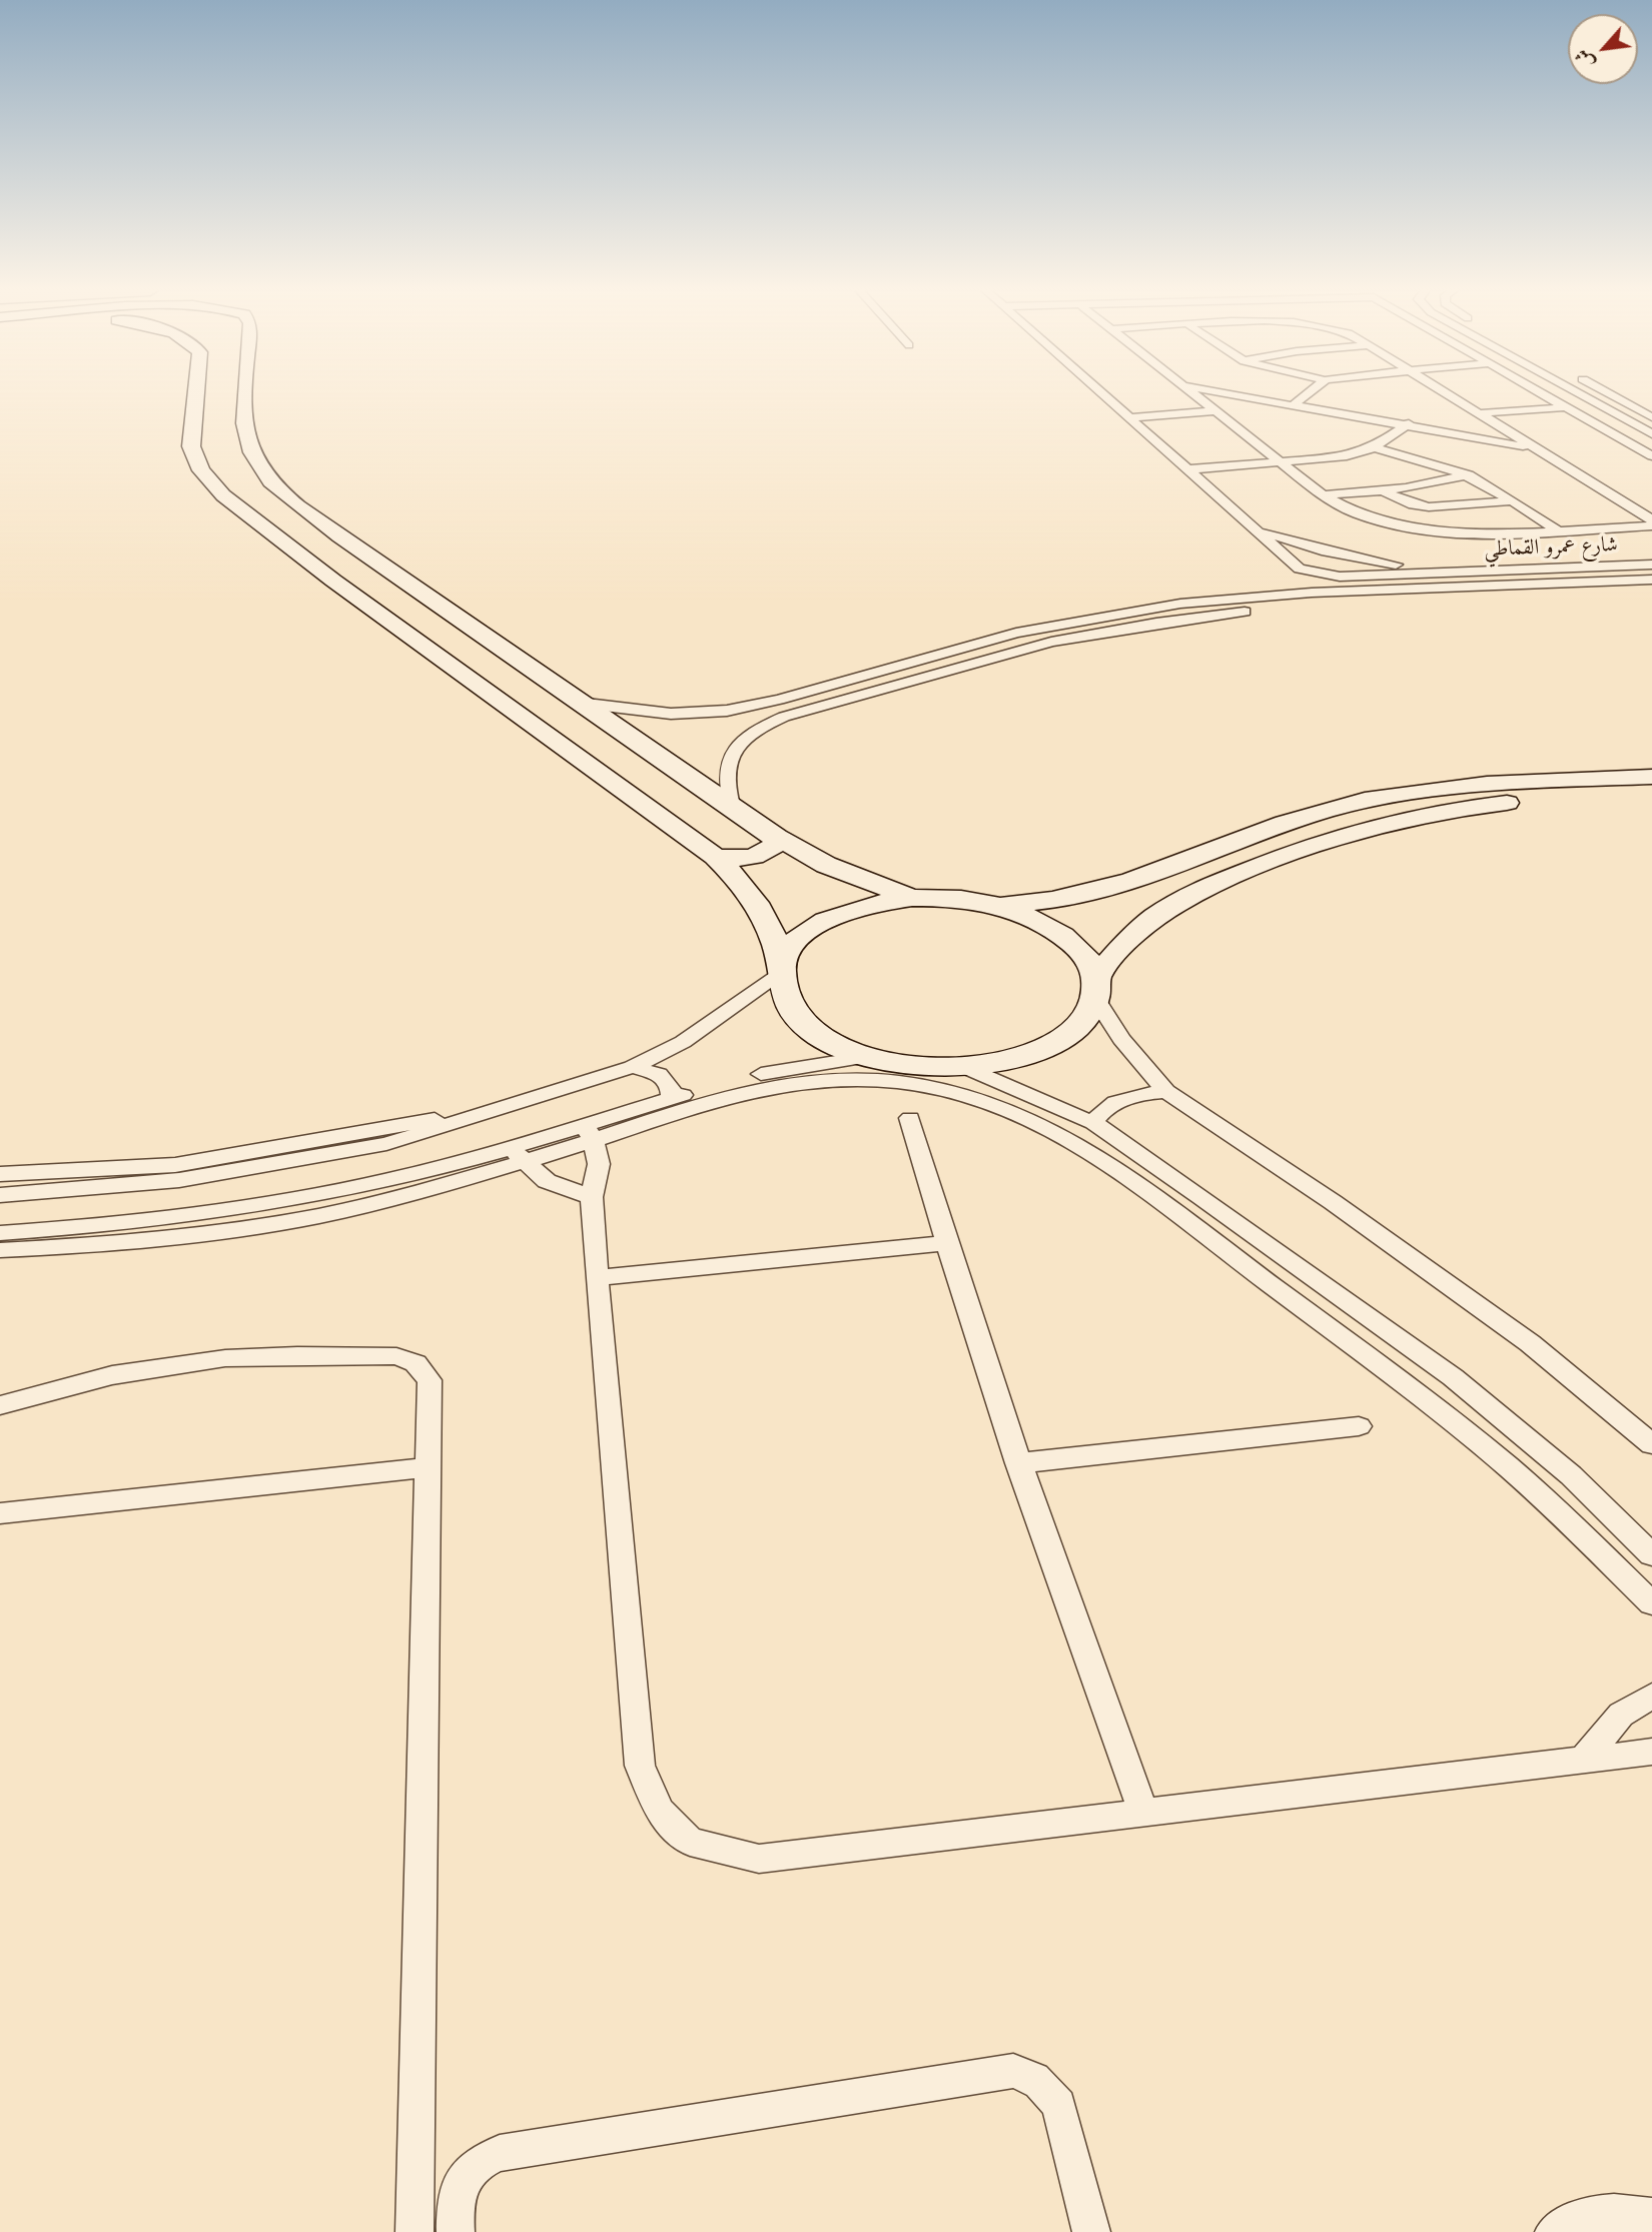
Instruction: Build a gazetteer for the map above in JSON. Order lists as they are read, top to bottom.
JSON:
{
  "streets": {
    "street": ["شارع عمرو القماطي"]
  },
  "north": "bottom left"
}
